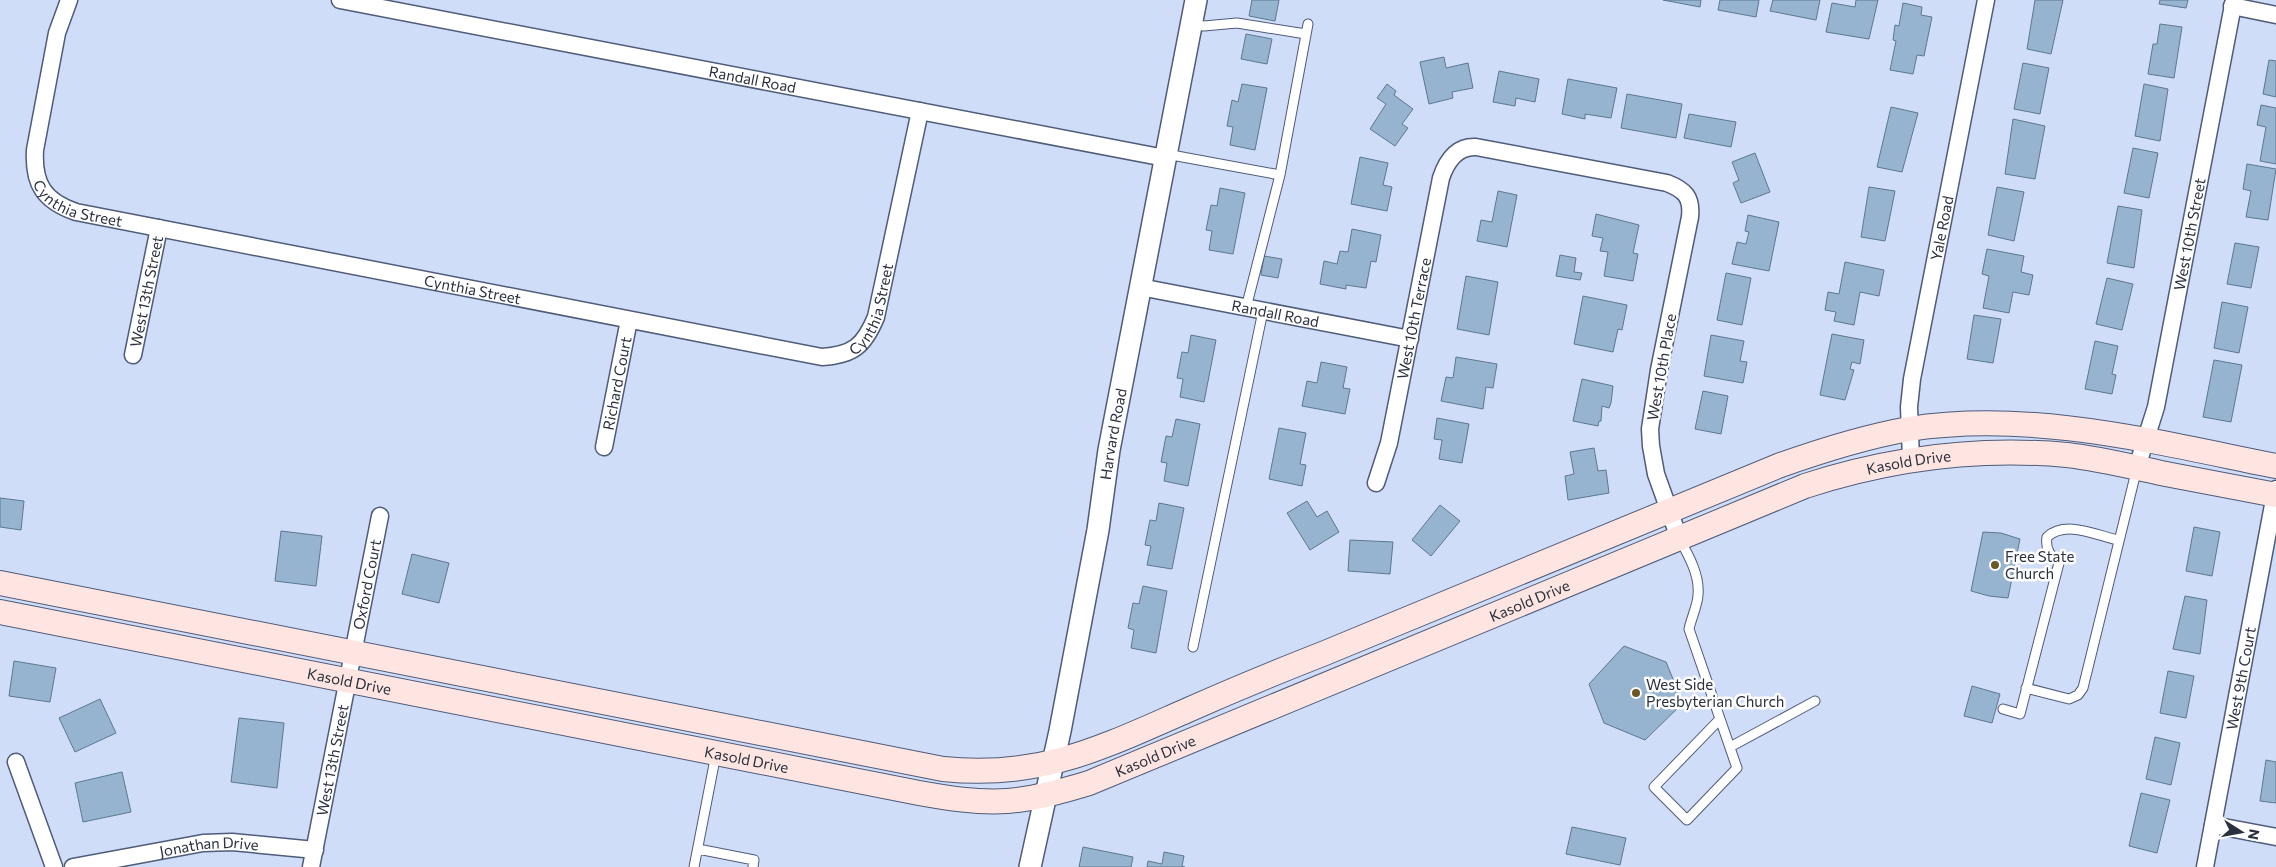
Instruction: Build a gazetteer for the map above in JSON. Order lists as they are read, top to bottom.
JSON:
{
  "streets": {
    "main road": ["Kasold Drive"],
    "street": [
      "Randall Road",
      "Cynthia Street",
      "Yale Road",
      "West 10th Street",
      "West 13th Street",
      "West 10th Terrace",
      "West 10th Place",
      "Richard Court",
      "Harvard Road",
      "Oxford Court",
      "West 9th Court",
      "Jonathan Drive"
    ]
  },
  "crossings": [
    ["Randall Road", "Cynthia Street"],
    ["Randall Road", "West 10th Terrace"],
    ["Randall Road", "Harvard Road"],
    ["Cynthia Street", "West 13th Street"],
    ["Cynthia Street", "Richard Court"],
    ["Yale Road", "Kasold Drive"],
    ["West 10th Street", "Kasold Drive"],
    ["West 13th Street", "Kasold Drive"],
    ["West 13th Street", "Oxford Court"],
    ["West 13th Street", "Jonathan Drive"],
    ["West 10th Terrace", "West 10th Place"],
    ["West 10th Place", "Kasold Drive"],
    ["Harvard Road", "Kasold Drive"],
    ["Kasold Drive", "Oxford Court"],
    ["Kasold Drive", "West 9th Court"]
  ],
  "places": ["Free State Church", "West Side Presbyterian Church"],
  "north": "right"
}
